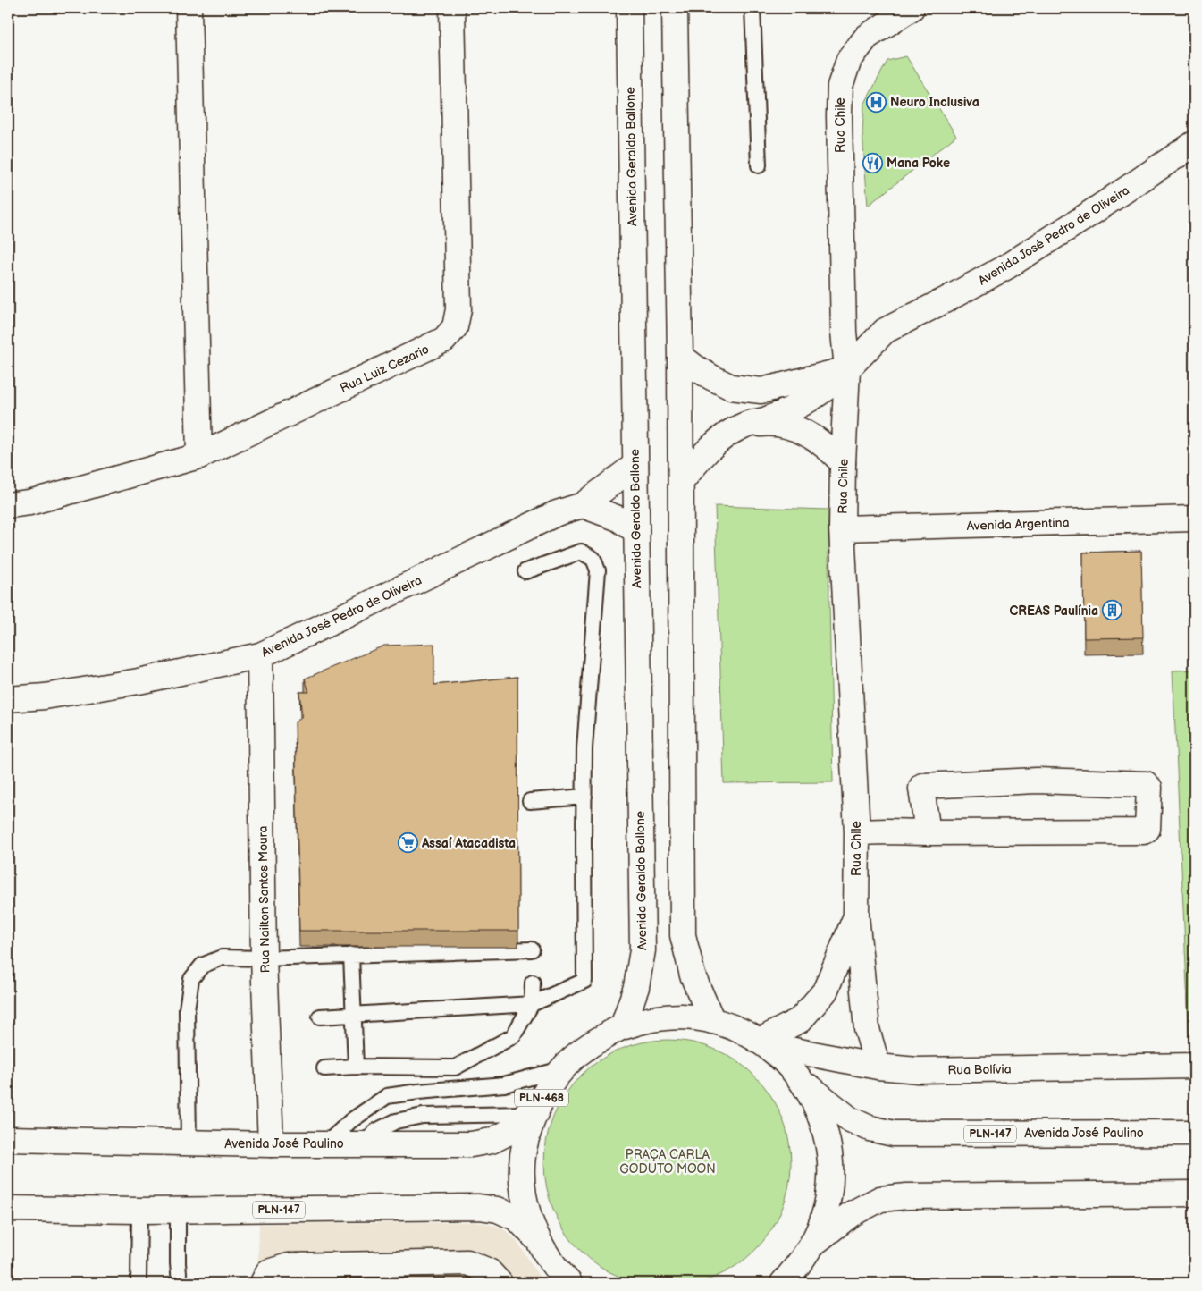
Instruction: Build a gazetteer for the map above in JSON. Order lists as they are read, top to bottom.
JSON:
{
  "streets": {
    "street": [
      "Rua Chile",
      "Avenida Geraldo Ballone",
      "Avenida José Pedro de Oliveira",
      "Rua Luiz Cezario",
      "Avenida Argentina",
      "Rua Nailton Santos Moura",
      "Rua Bolívia",
      "PLN-468",
      "Avenida José Paulino",
      "PLN-147"
    ]
  },
  "crossings": [
    ["Rua Chile", "Avenida José Pedro de Oliveira"],
    ["Rua Chile", "Avenida Argentina"],
    ["Rua Chile", "Rua Bolívia"],
    ["Rua Chile", "PLN-468"],
    ["Avenida Geraldo Ballone", "Avenida José Pedro de Oliveira"],
    ["Avenida Geraldo Ballone", "PLN-468"],
    ["Avenida José Pedro de Oliveira", "Rua Nailton Santos Moura"],
    ["Rua Nailton Santos Moura", "Avenida José Paulino"],
    ["Rua Bolívia", "PLN-468"],
    ["PLN-468", "Avenida José Paulino"],
    ["PLN-468", "PLN-147"]
  ],
  "parks": ["PRAÇA CARLA GODUTO MOON"],
  "places": {
    "hospital": ["Neuro Inclusiva"],
    "restaurant": ["Mana Poke"],
    "building": ["CREAS Paulínia"],
    "supermarket": ["Assaí Atacadista"]
  }
}
